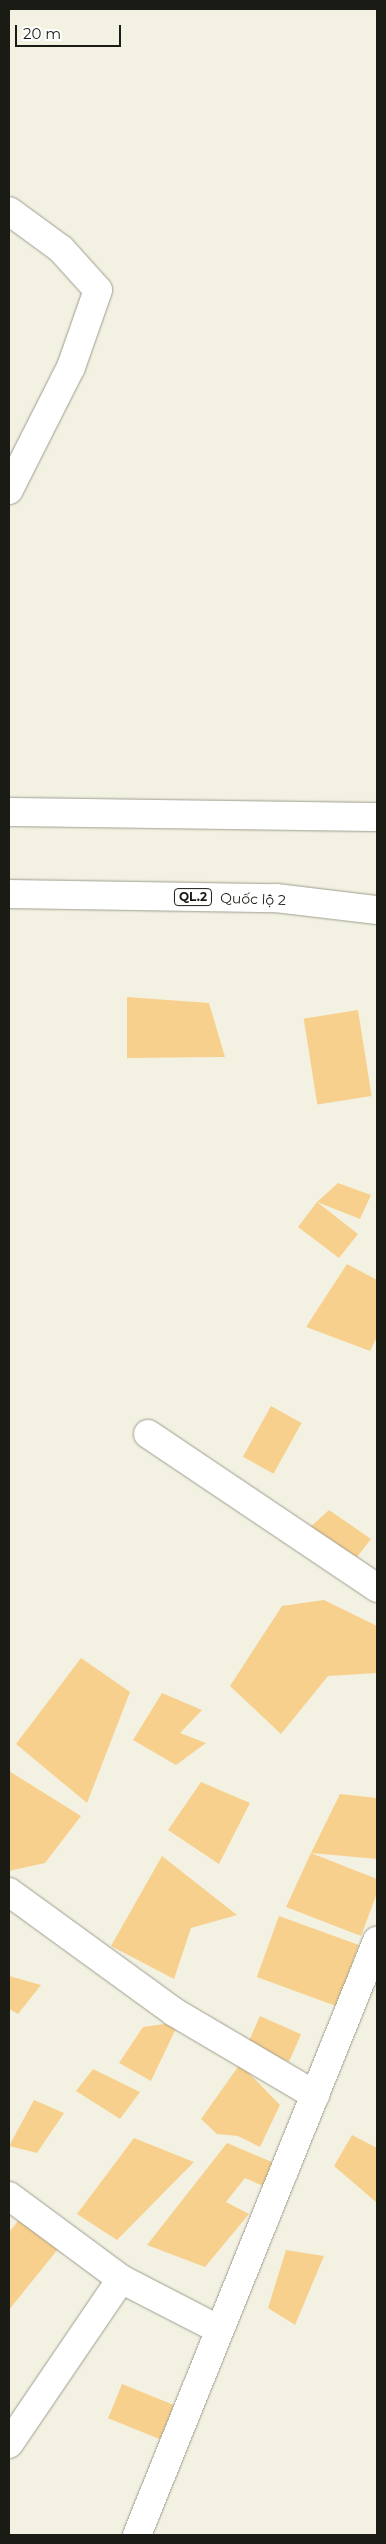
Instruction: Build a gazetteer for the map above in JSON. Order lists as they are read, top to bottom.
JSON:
{
  "streets": {
    "main road": ["QL.2", "Quốc lộ 2"]
  },
  "scale_bar": "20 m"
}
